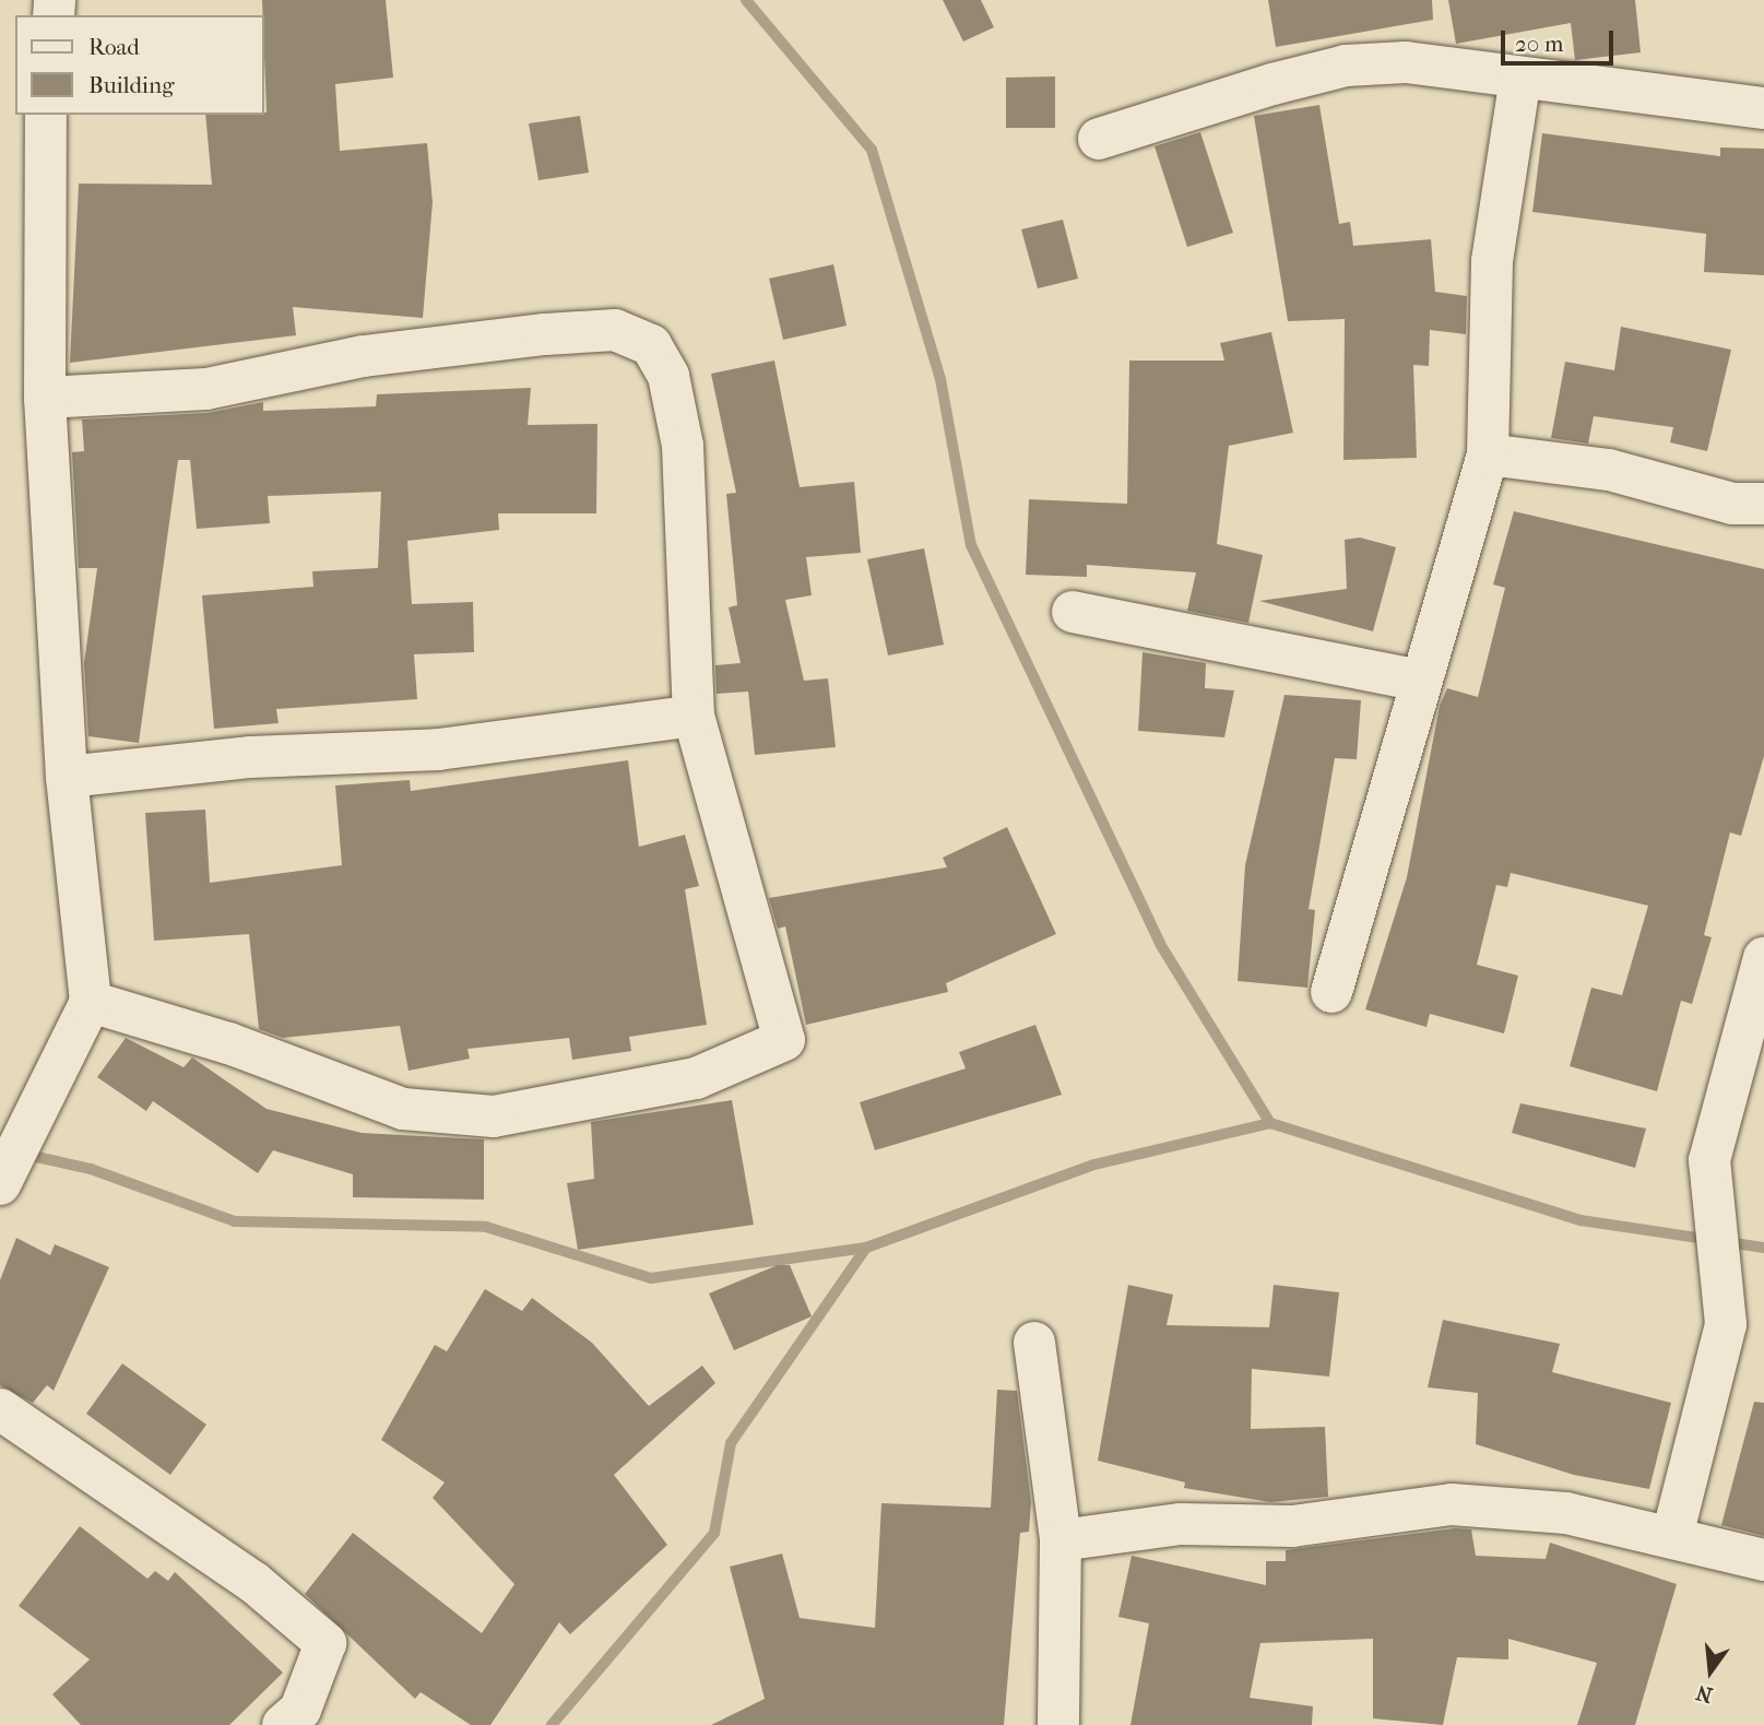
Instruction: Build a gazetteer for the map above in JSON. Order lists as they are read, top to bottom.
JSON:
{
  "legend": ["Road", "Building"],
  "scale_bar": "20 m",
  "north": "bottom"
}
